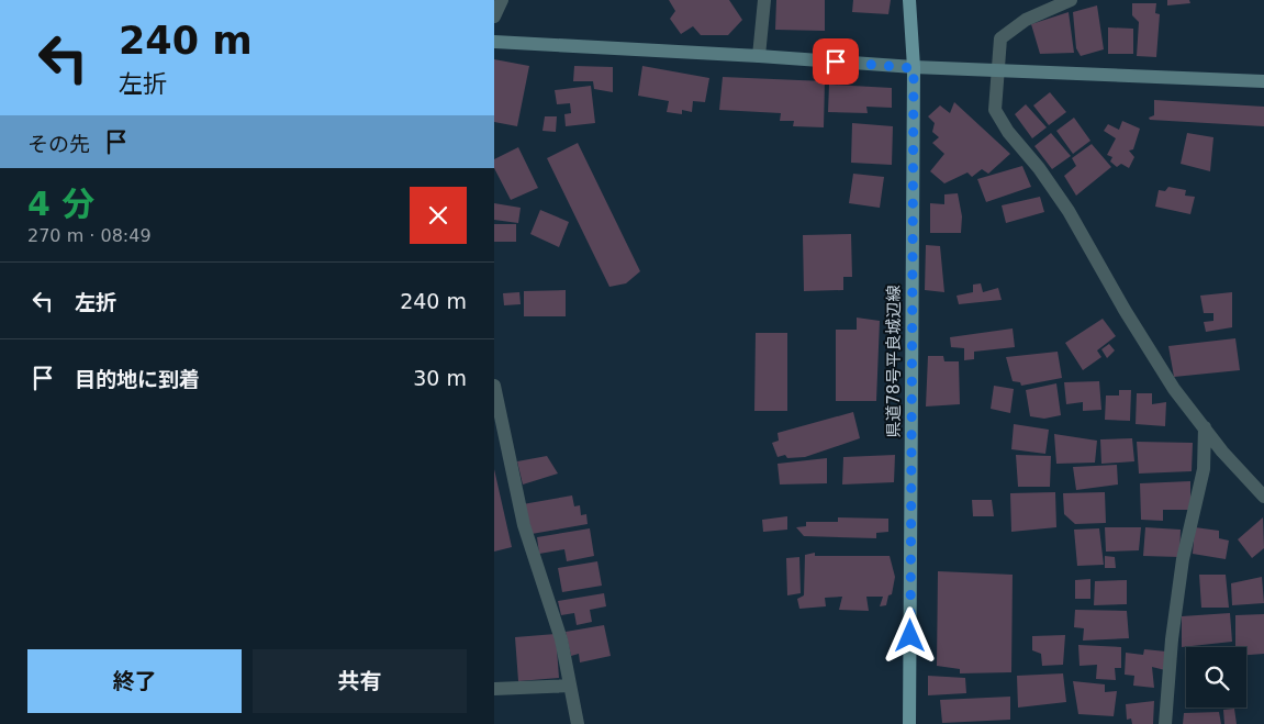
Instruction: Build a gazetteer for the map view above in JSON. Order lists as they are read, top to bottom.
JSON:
{
  "streets": {
    "main road": ["県道78号平良城辺線"]
  },
  "page": {
    "turn": ["240 m", "左折"],
    "then": "その先",
    "heading": ["4 分", "270 m · 08:49"],
    "list": [
      {
        "name": "左折",
        "value": "240 m"
      },
      {
        "name": "目的地に到着",
        "value": "30 m"
      }
    ],
    "buttons": ["終了", "共有"]
  }
}
